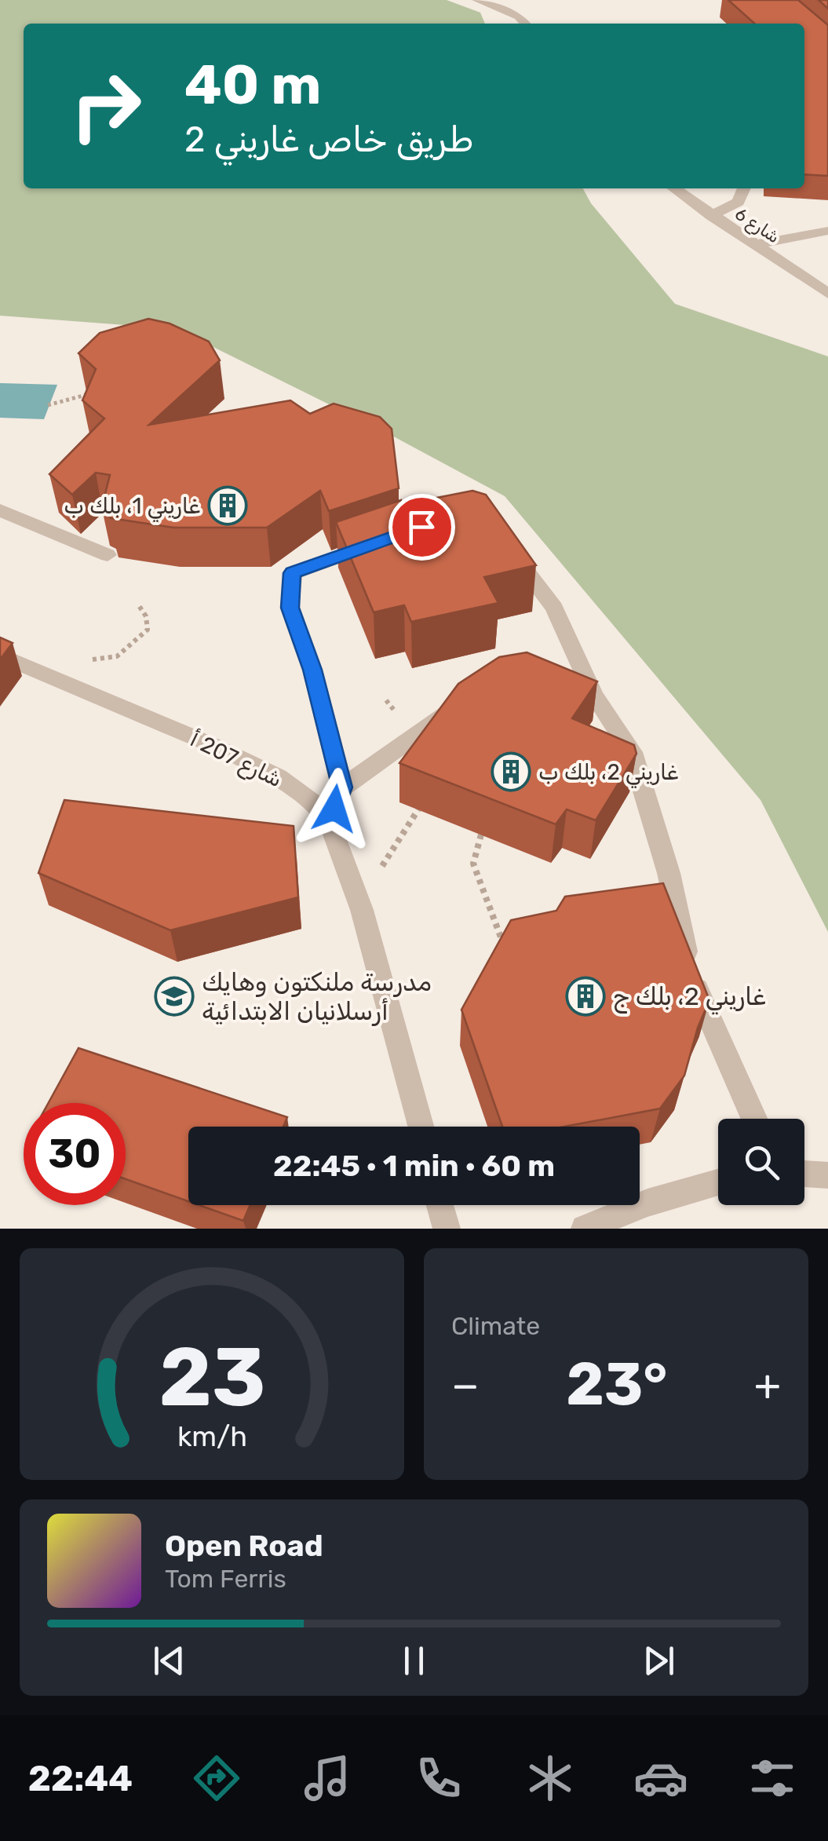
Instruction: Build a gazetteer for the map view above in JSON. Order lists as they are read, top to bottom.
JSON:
{
  "streets": {
    "street": ["شارع 6", "شارع 207 أ"]
  },
  "places": {
    "building": ["غاريني 1، بلك ب", "غاريني 2، بلك ب", "غاريني 2، بلك ج"],
    "school or university": ["مدرسة ملنكتون وهايك أرسلانيان الابتدائية"]
  },
  "page": {
    "turn": ["40 m", "طريق خاص غاريني 2"],
    "limit": "30",
    "trip": "22:45 · 1 min · 60 m",
    "tile": "Climate",
    "heat": ["−", "23°", "+"],
    "song": ["Open Road", "Tom Ferris"],
    "tabs": "22:44",
    "gauge": ["23", "km/h"]
  }
}
